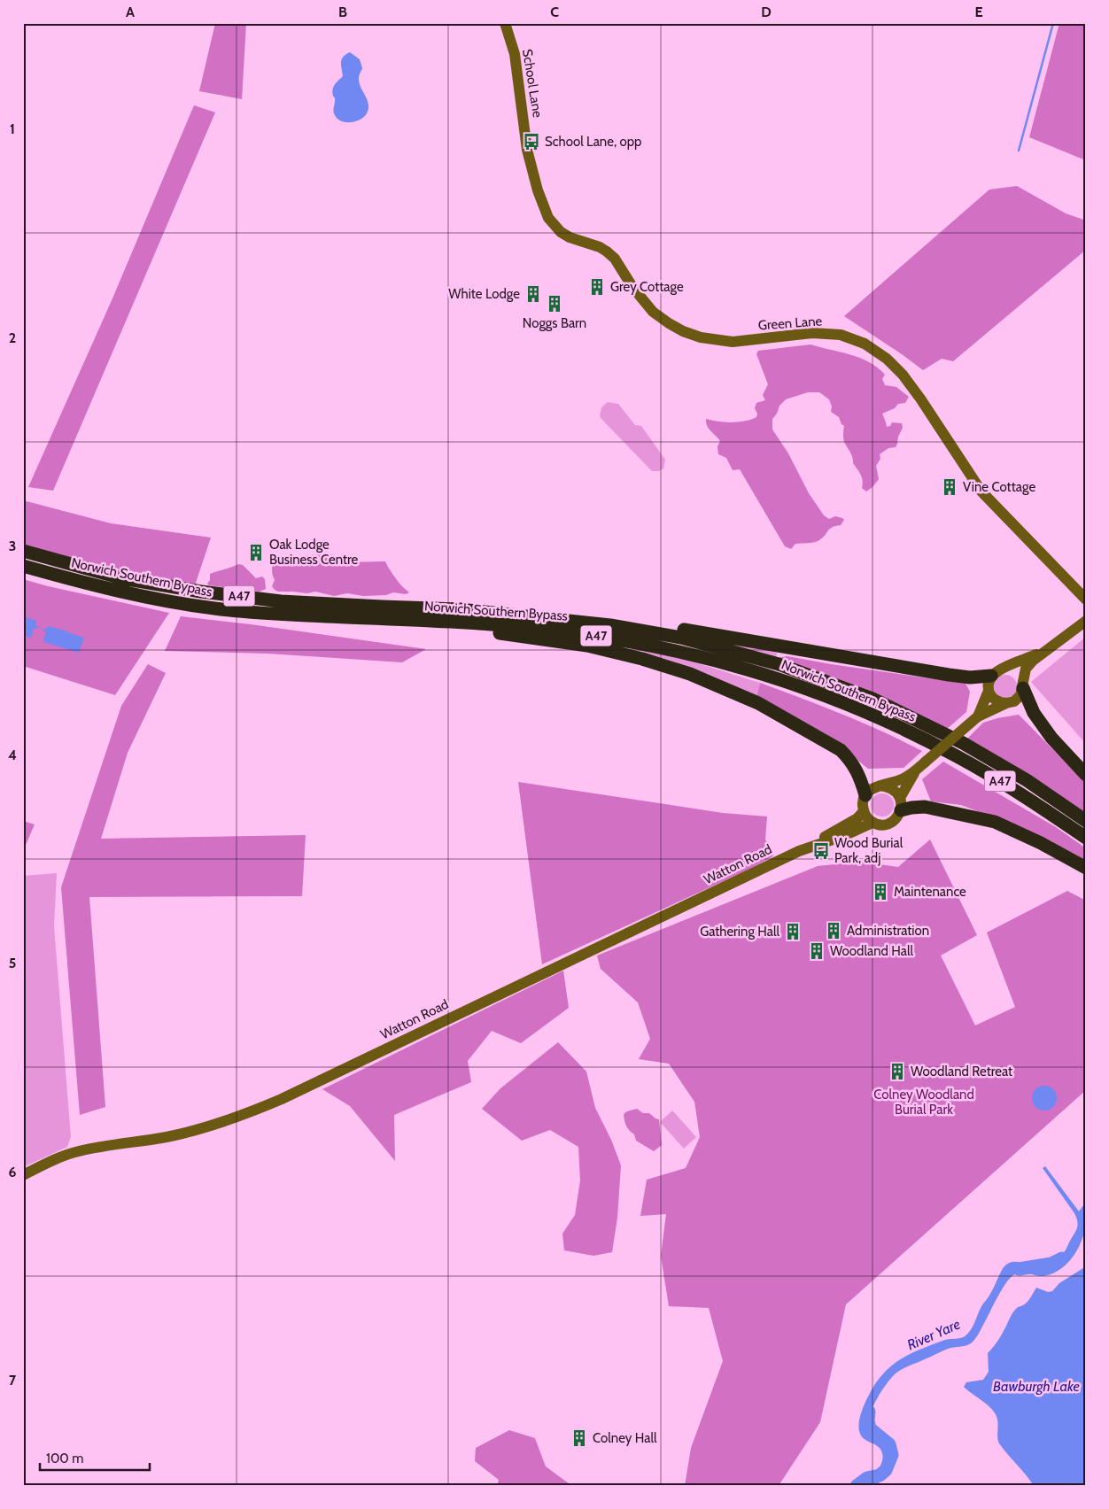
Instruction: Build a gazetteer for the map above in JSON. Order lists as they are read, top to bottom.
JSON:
{
  "streets": {
    "highway": ["Norwich Southern Bypass", "A47"],
    "main road": ["School Lane", "Green Lane", "Watton Road"]
  },
  "crossings": [
    ["School Lane", "Green Lane"],
    ["Norwich Southern Bypass", "A47"],
    ["A47", "Watton Road"]
  ],
  "water": ["River Yare", "Bawburgh Lake"],
  "parks": ["Colney Woodland Burial Park"],
  "places": {
    "bus stop": ["School Lane, opp", "Wood Burial Park, adj"],
    "building": [
      "Grey Cottage",
      "White Lodge",
      "Noggs Barn",
      "Vine Cottage",
      "Oak Lodge Business Centre",
      "Maintenance",
      "Administration",
      "Gathering Hall",
      "Woodland Hall",
      "Woodland Retreat",
      "Colney Hall"
    ]
  },
  "scale_bar": "100 m",
  "grid": {
    "columns": [
      "A",
      "B",
      "C",
      "D",
      "E"
    ],
    "rows": [
      "1",
      "2",
      "3",
      "4",
      "5",
      "6",
      "7"
    ]
  }
}
